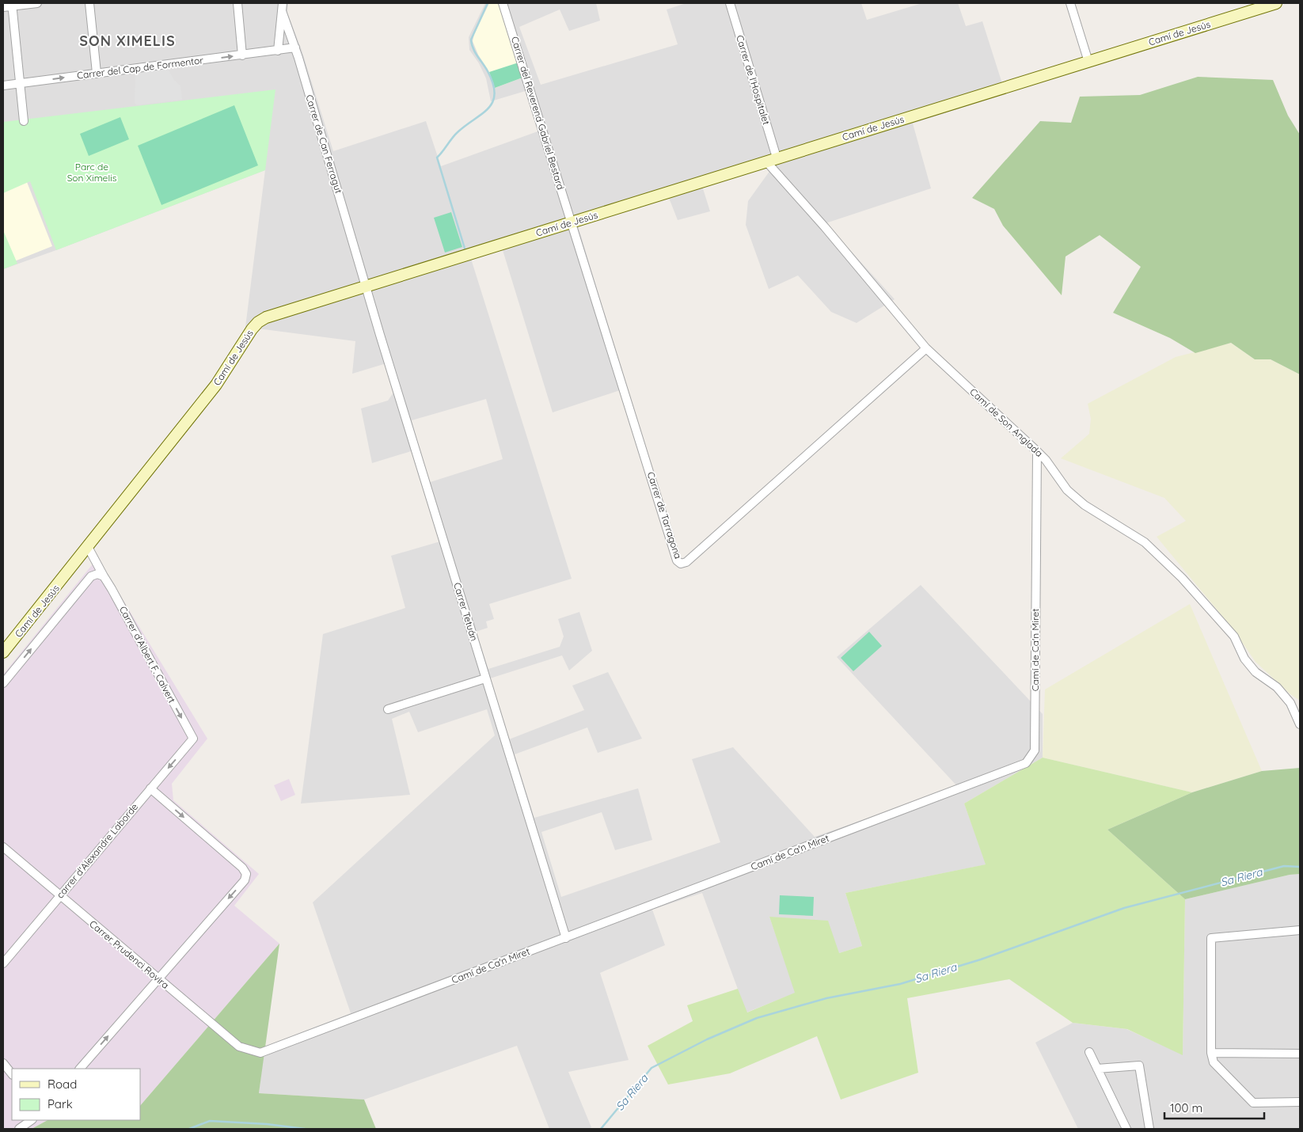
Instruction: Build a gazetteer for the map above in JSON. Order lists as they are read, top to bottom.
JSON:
{
  "streets": {
    "street": [
      "Camí de Jesús",
      "Carrer del Cap de Formentor",
      "Carrer de l'Hospitalet",
      "Carrer del Reverend Gabriel Bestard",
      "Carrer de Can Ferragut",
      "Camí de Son Anglada",
      "Carrer de Tarragona",
      "Carrer Tetuán",
      "Camí de Ca'n Miret",
      "Carrer d'Albert F. Calvert",
      "carrer d'Alexandre Laborde",
      "Carrer Prudenci Rovira"
    ]
  },
  "crossings": [
    ["Camí de Jesús", "Carrer de l'Hospitalet"],
    ["Camí de Jesús", "Carrer del Reverend Gabriel Bestard"],
    ["Camí de Jesús", "Carrer de Can Ferragut"],
    ["Camí de Jesús", "Camí de Son Anglada"],
    ["Camí de Jesús", "Carrer de Tarragona"],
    ["Camí de Jesús", "Carrer Tetuán"],
    ["Camí de Jesús", "Carrer d'Albert F. Calvert"],
    ["Carrer de l'Hospitalet", "Camí de Son Anglada"],
    ["Carrer del Reverend Gabriel Bestard", "Carrer de Tarragona"],
    ["Carrer de Can Ferragut", "Carrer Tetuán"],
    ["Camí de Son Anglada", "Carrer de Tarragona"],
    ["Camí de Son Anglada", "Camí de Ca'n Miret"],
    ["Carrer Tetuán", "Camí de Ca'n Miret"],
    ["Camí de Ca'n Miret", "Carrer Prudenci Rovira"],
    ["Carrer d'Albert F. Calvert", "carrer d'Alexandre Laborde"],
    ["carrer d'Alexandre Laborde", "Carrer Prudenci Rovira"]
  ],
  "one_way": ["Carrer del Cap de Formentor", "Carrer d'Albert F. Calvert"],
  "districts": ["SON XIMELIS"],
  "water": ["Sa Riera"],
  "parks": ["Parc de Son Ximelis"],
  "legend": ["Road", "Park"],
  "scale_bar": "100 m"
}
